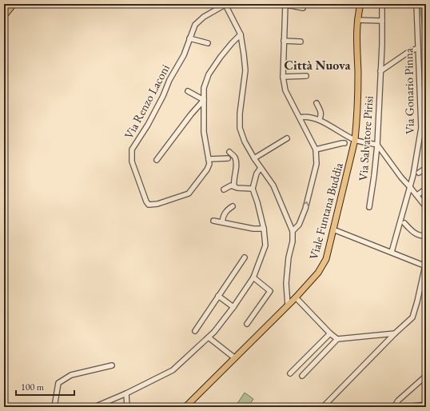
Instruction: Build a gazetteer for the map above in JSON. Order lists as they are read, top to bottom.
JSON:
{
  "streets": {
    "main road": ["Viale Funtana Buddia"],
    "street": ["Via Gonario Pinna", "Via Renzo Laconi", "Via Salvatore Pirisi"]
  },
  "districts": ["Città Nuova"],
  "scale_bar": "100 m"
}
